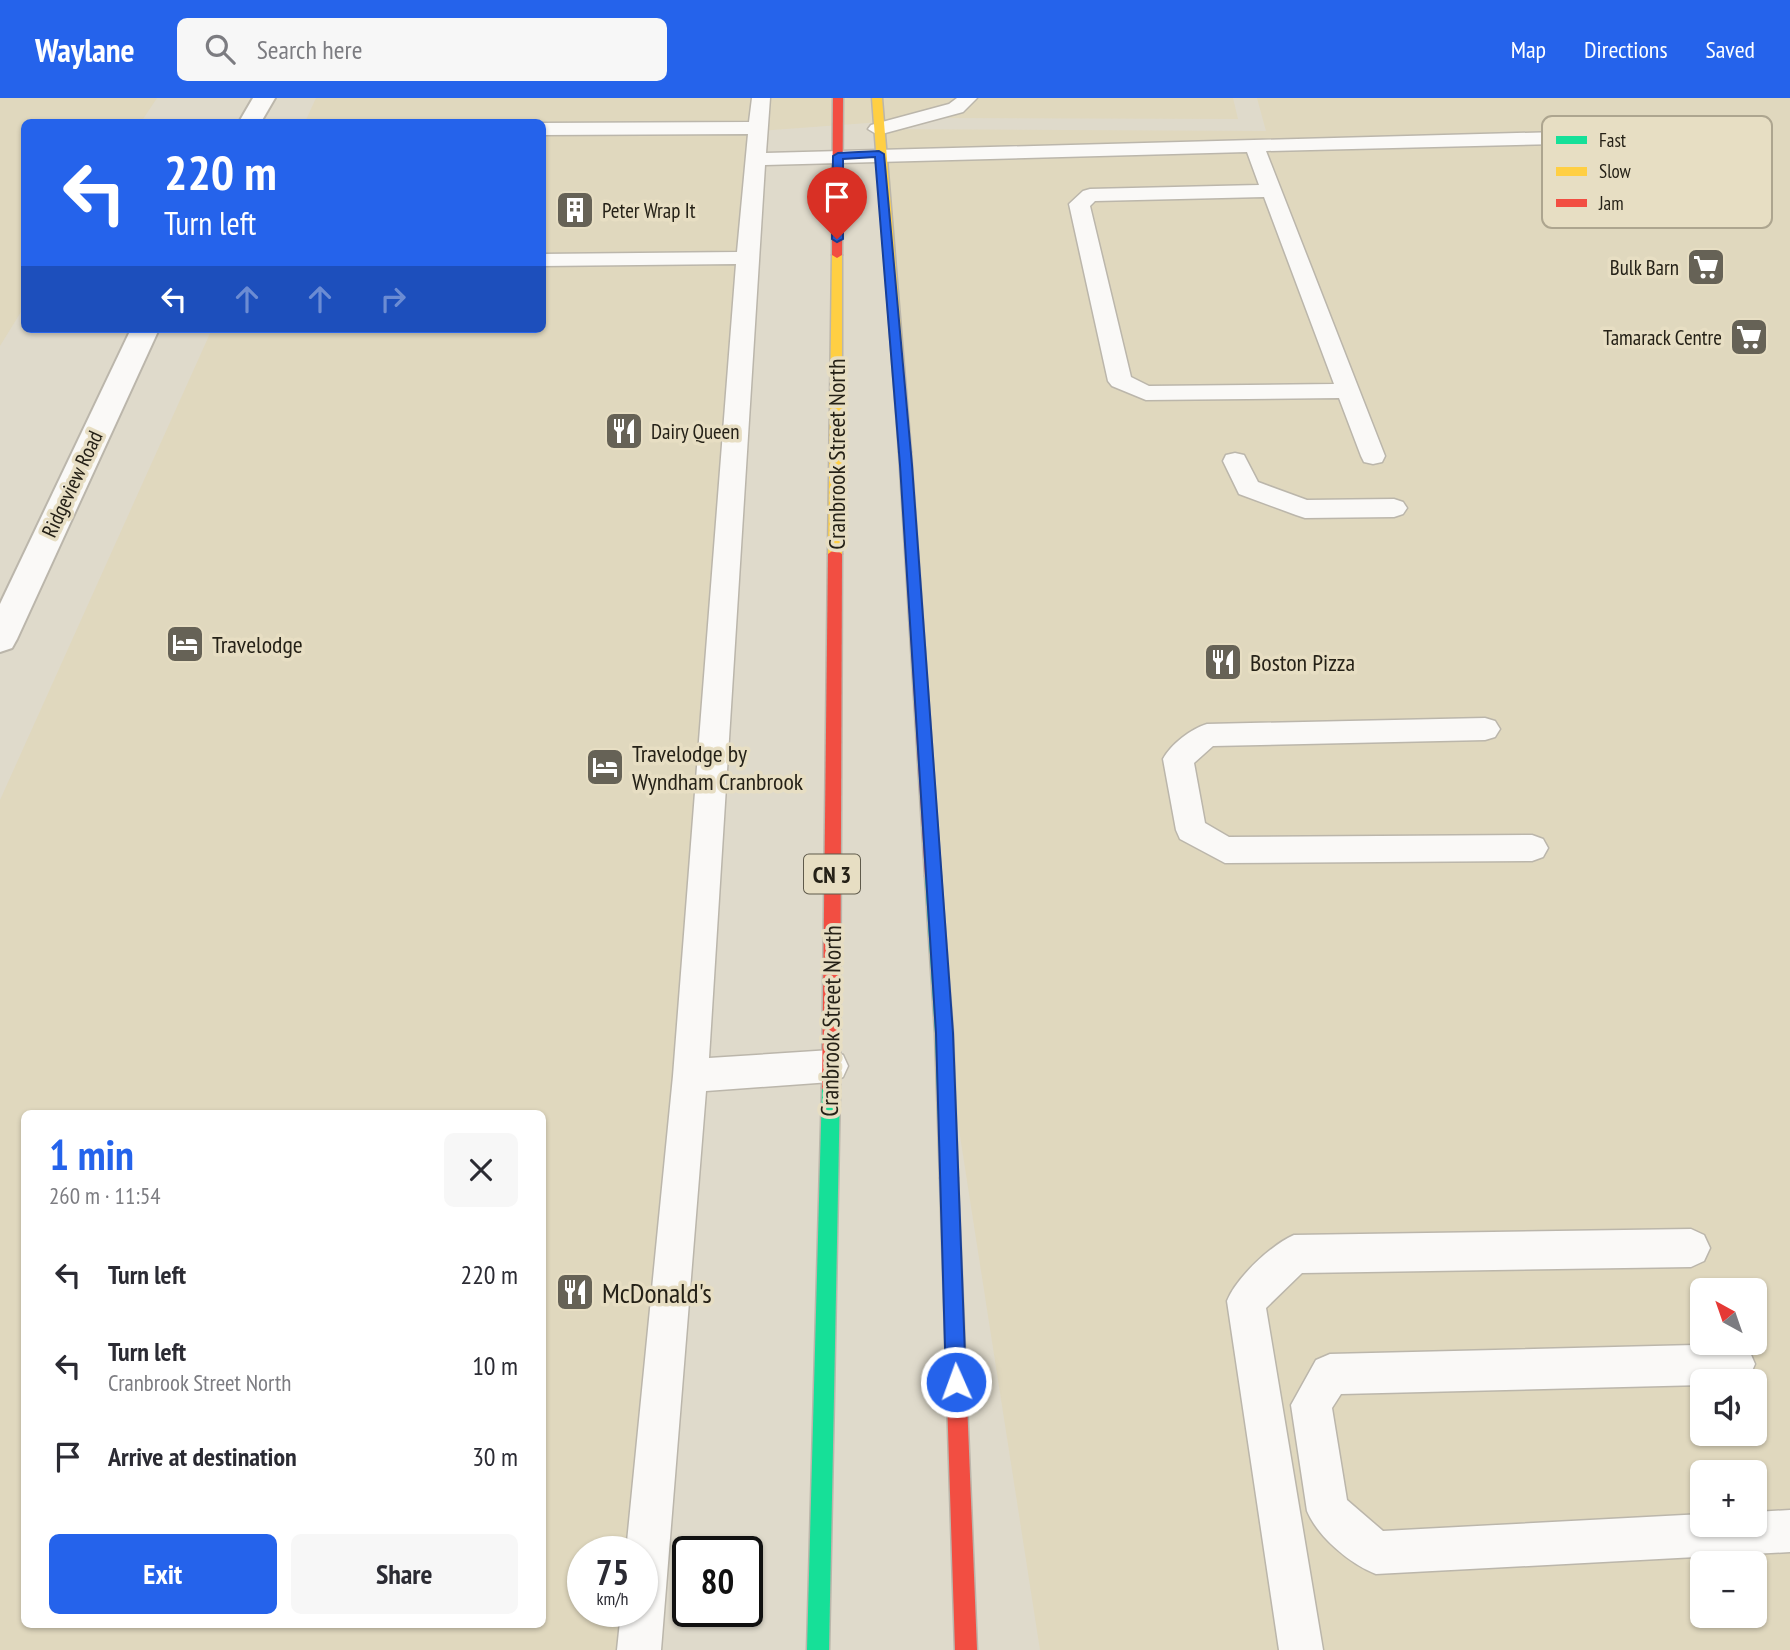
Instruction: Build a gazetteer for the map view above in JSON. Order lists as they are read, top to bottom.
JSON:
{
  "streets": {
    "highway": ["Cranbrook Street North", "CN 3"],
    "street": ["Ridgeview Road"]
  },
  "places": {
    "building": ["Peter Wrap It"],
    "supermarket": ["Bulk Barn", "Tamarack Centre"],
    "restaurant": ["Dairy Queen", "Boston Pizza", "McDonald's"],
    "hotel": ["Travelodge", "Travelodge by Wyndham Cranbrook"]
  },
  "legend": ["Fast", "Slow", "Jam"],
  "north": "top left",
  "page": {
    "header": "Waylane",
    "search": "Search here",
    "nav": ["Map", "Directions", "Saved"],
    "turn": ["220 m", "Turn left"],
    "heading": ["1 min", "260 m · 11:54"],
    "list": [
      {
        "name": "Turn left",
        "value": "220 m"
      },
      {
        "name": "Turn left",
        "note": "Cranbrook Street North",
        "value": "10 m"
      },
      {
        "name": "Arrive at destination",
        "value": "30 m"
      }
    ],
    "map_buttons": ["+", "−"],
    "buttons": ["Exit", "Share"],
    "speed": "75 km/h",
    "limit": "80"
  }
}
